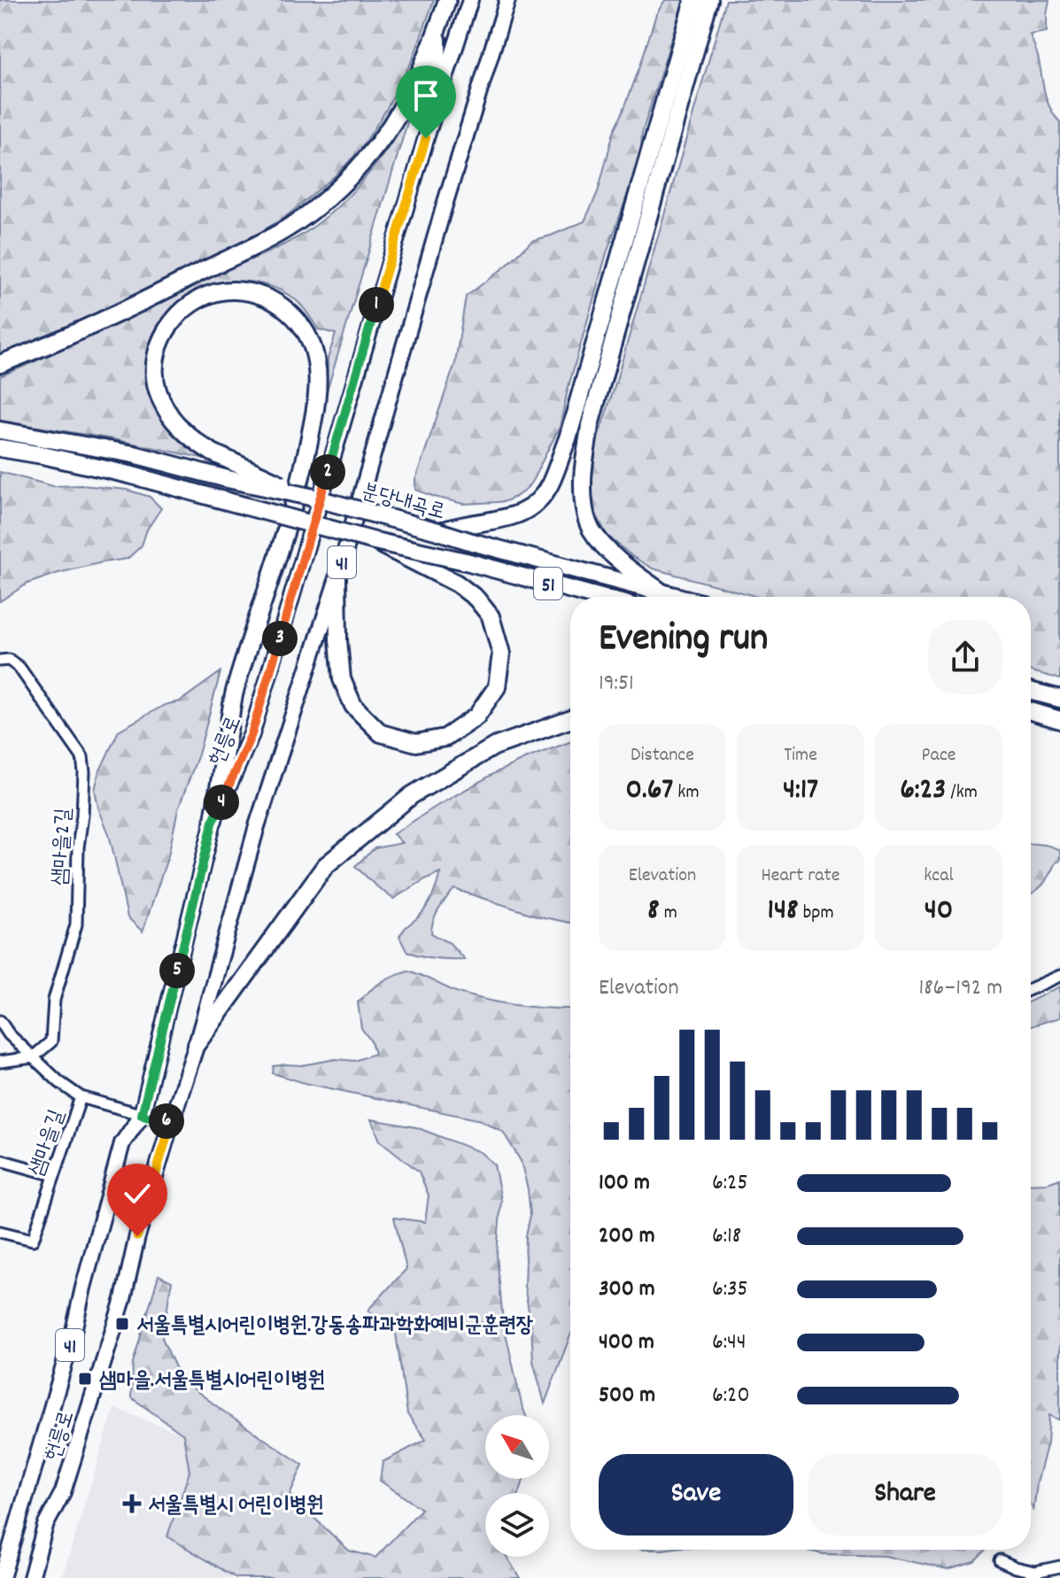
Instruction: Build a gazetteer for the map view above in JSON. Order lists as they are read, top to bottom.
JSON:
{
  "streets": {
    "highway": ["분당내곡로", "51"],
    "main road": ["41", "헌릉로"],
    "street": ["샘마을2길", "샘마을길"]
  },
  "crossings": [
    ["헌릉로", "샘마을길"],
    ["샘마을2길", "샘마을길"]
  ],
  "places": {
    "transit": ["서울특별시어린이병원.강동송파과학화예비군훈련장", "샘마을.서울특별시어린이병원"],
    "health": ["서울특별시 어린이병원"]
  },
  "north": "top left",
  "page": {
    "pins": [
      "1",
      "2",
      "3",
      "4",
      "5",
      "6"
    ],
    "heading": ["Evening run", "19:51"],
    "stats": [
      ["Distance", "0.67 km"],
      ["Time", "4:17"],
      ["Pace", "6:23 /km"],
      ["Elevation", "8 m"],
      ["Heart rate", "148 bpm"],
      ["kcal", "40"]
    ],
    "chart": ["Elevation", "186–192 m"],
    "list": [
      {
        "name": "100 m",
        "note": "6:25"
      },
      {
        "name": "200 m",
        "note": "6:18"
      },
      {
        "name": "300 m",
        "note": "6:35"
      },
      {
        "name": "400 m",
        "note": "6:44"
      },
      {
        "name": "500 m",
        "note": "6:20"
      }
    ],
    "buttons": ["Save", "Share"]
  }
}
